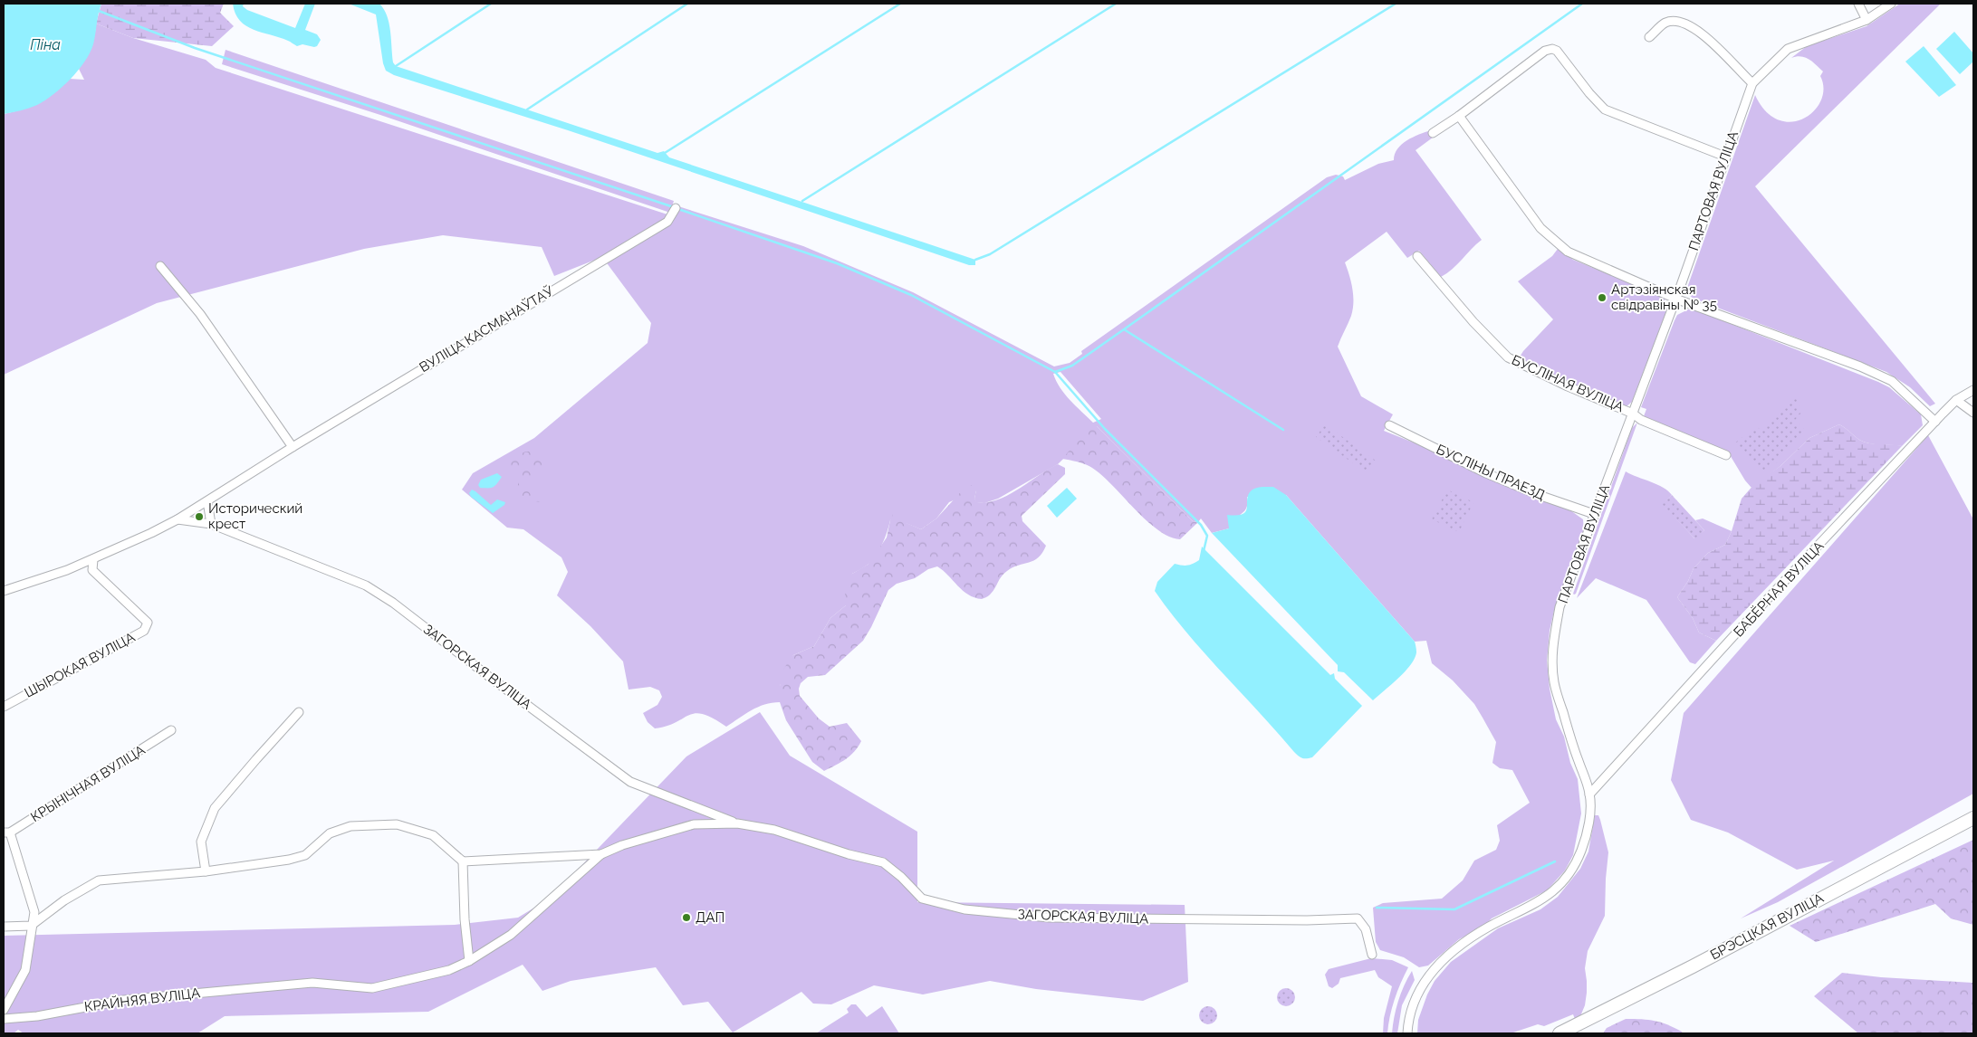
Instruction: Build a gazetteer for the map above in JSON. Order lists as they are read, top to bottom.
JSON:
{
  "streets": {
    "main road": ["БРЭСЦКАЯ ВУЛІЦА"],
    "street": [
      "ПАРТОВАЯ ВУЛІЦА",
      "ВУЛІЦА КАСМАНАЎТАЎ",
      "БУСЛІНАЯ ВУЛІЦА",
      "БУСЛІНЫ ПРАЕЗД",
      "БАБЁРНАЯ ВУЛІЦА",
      "ШЫРОКАЯ ВУЛІЦА",
      "ЗАГОРСКАЯ ВУЛІЦА",
      "КРЫНІЧНАЯ ВУЛІЦА",
      "КРАЙНЯЯ ВУЛІЦА"
    ]
  },
  "crossings": [
    ["ПАРТОВАЯ ВУЛІЦА", "БУСЛІНАЯ ВУЛІЦА"],
    ["ПАРТОВАЯ ВУЛІЦА", "БУСЛІНЫ ПРАЕЗД"],
    ["ПАРТОВАЯ ВУЛІЦА", "БАБЁРНАЯ ВУЛІЦА"],
    ["ВУЛІЦА КАСМАНАЎТАЎ", "ШЫРОКАЯ ВУЛІЦА"],
    ["ВУЛІЦА КАСМАНАЎТАЎ", "ЗАГОРСКАЯ ВУЛІЦА"],
    ["ЗАГОРСКАЯ ВУЛІЦА", "КРАЙНЯЯ ВУЛІЦА"]
  ],
  "water": ["Піна"],
  "places": ["Артэзіянская свідравіны № 35", "Исторический крест", "ДАП"]
}
